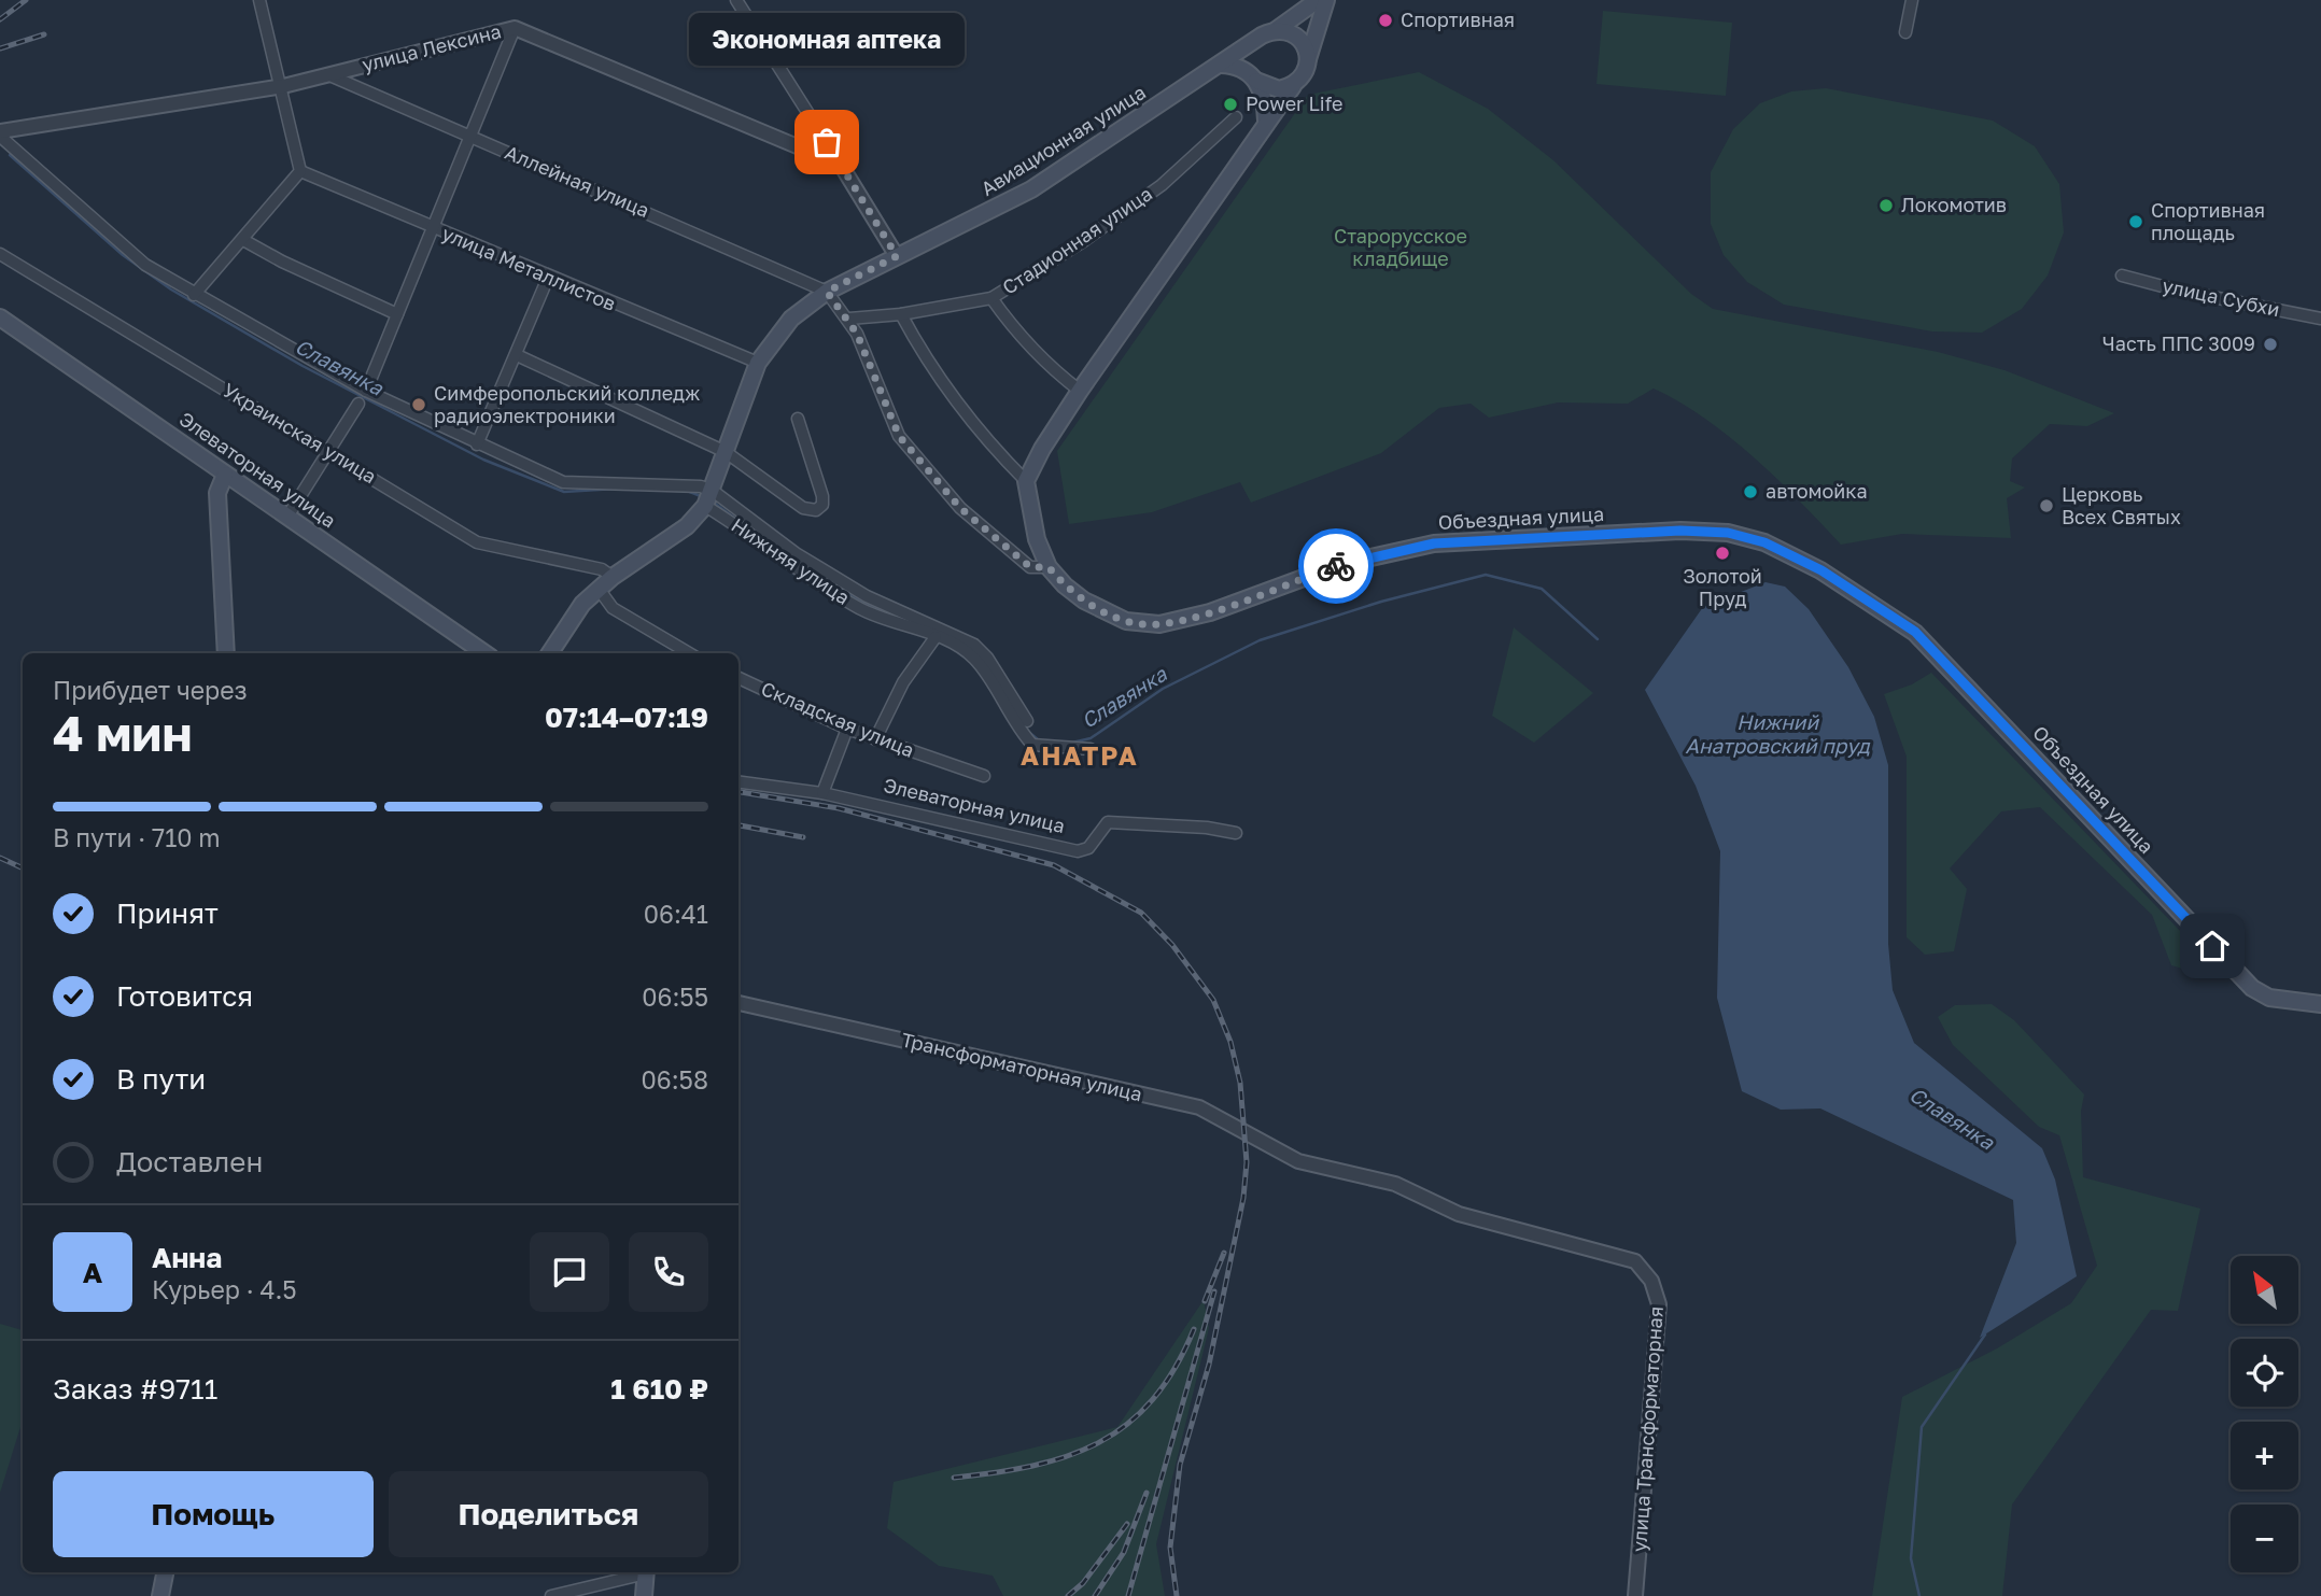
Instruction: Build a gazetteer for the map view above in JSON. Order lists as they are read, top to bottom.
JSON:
{
  "streets": {
    "main road": ["Авиационная улица", "Элеваторная улица", "Объездная улица"],
    "street": [
      "улица Лексина",
      "Аллейная улица",
      "Стадионная улица",
      "улица Металлистов",
      "улица Субхи",
      "Украинская улица",
      "Нижняя улица",
      "Складская улица",
      "Трансформаторная улица",
      "улица Трансформаторная"
    ]
  },
  "crossings": [
    ["улица Лексина", "Аллейная улица"],
    ["Авиационная улица", "Аллейная улица"],
    ["Авиационная улица", "улица Металлистов"],
    ["Авиационная улица", "Украинская улица"],
    ["Авиационная улица", "Нижняя улица"],
    ["Трансформаторная улица", "улица Трансформаторная"]
  ],
  "districts": ["АНАТРА"],
  "water": ["Славянка", "Нижний Анатровский пруд"],
  "parks": ["Старорусское кладбище"],
  "places": [
    "Спортивная",
    "Power Life",
    "Экономная аптека",
    "Локомотив",
    "Спортивная площадь",
    "Часть ППС 3009",
    "Симферопольский колледж радиоэлектроники",
    "автомойка",
    "Церковь Всех Святых",
    "Золотой Пруд"
  ],
  "north": "top left",
  "page": {
    "bubble": "Экономная аптека",
    "heading": ["4 мин", "Прибудет через", "07:14–07:19"],
    "panel": [
      "Анна",
      "Курьер · 4.5",
      "Заказ #9711",
      "1 610 ₽"
    ],
    "bar": "В пути · 710 m",
    "list": [
      ["Принят", "06:41"],
      ["Готовится", "06:55"],
      ["В пути", "06:58"],
      "Доставлен"
    ],
    "round": "А",
    "map_buttons": ["+", "−"],
    "buttons": ["Помощь", "Поделиться"]
  }
}
